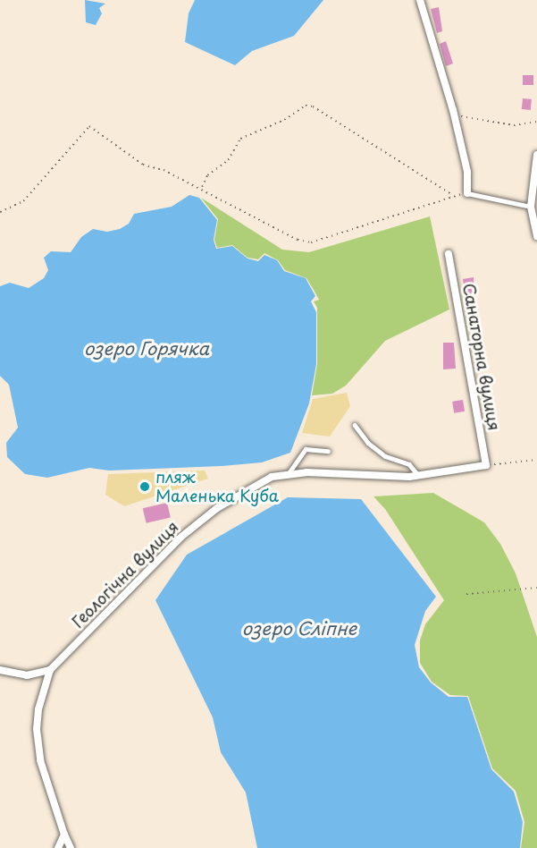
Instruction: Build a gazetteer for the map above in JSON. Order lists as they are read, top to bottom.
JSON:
{
  "streets": {
    "street": ["Санаторна вулиця", "Геологічна вулиця"]
  },
  "crossings": [
    ["Санаторна вулиця", "Геологічна вулиця"]
  ],
  "water": ["озеро Горячка", "озеро Сліпне"],
  "places": ["пляж Маленька Куба"]
}
